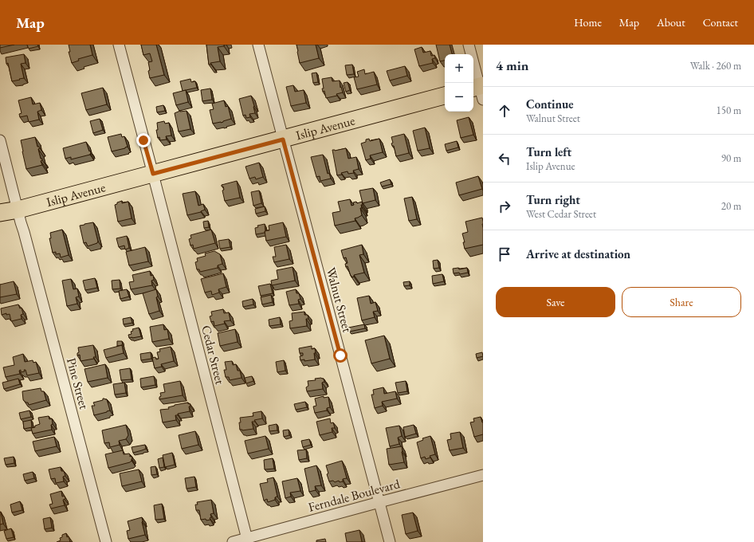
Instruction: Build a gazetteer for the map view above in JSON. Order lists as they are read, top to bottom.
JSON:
{
  "streets": {
    "main road": ["Islip Avenue"],
    "street": [
      "Walnut Street",
      "Cedar Street",
      "Pine Street",
      "Ferndale Boulevard"
    ]
  },
  "crossings": [
    ["Islip Avenue", "Walnut Street"],
    ["Islip Avenue", "Cedar Street"],
    ["Islip Avenue", "Pine Street"],
    ["Walnut Street", "Ferndale Boulevard"],
    ["Cedar Street", "Ferndale Boulevard"]
  ],
  "page": {
    "header": "Map",
    "nav": [
      "Home",
      "Map",
      "About",
      "Contact"
    ],
    "heading": ["4 min", "Walk · 260 m"],
    "map_buttons": ["+", "−"],
    "list": [
      ["Continue", "Walnut Street", "150 m"],
      ["Turn left", "Islip Avenue", "90 m"],
      ["Turn right", "West Cedar Street", "20 m"],
      "Arrive at destination"
    ],
    "buttons": ["Save", "Share"]
  }
}
